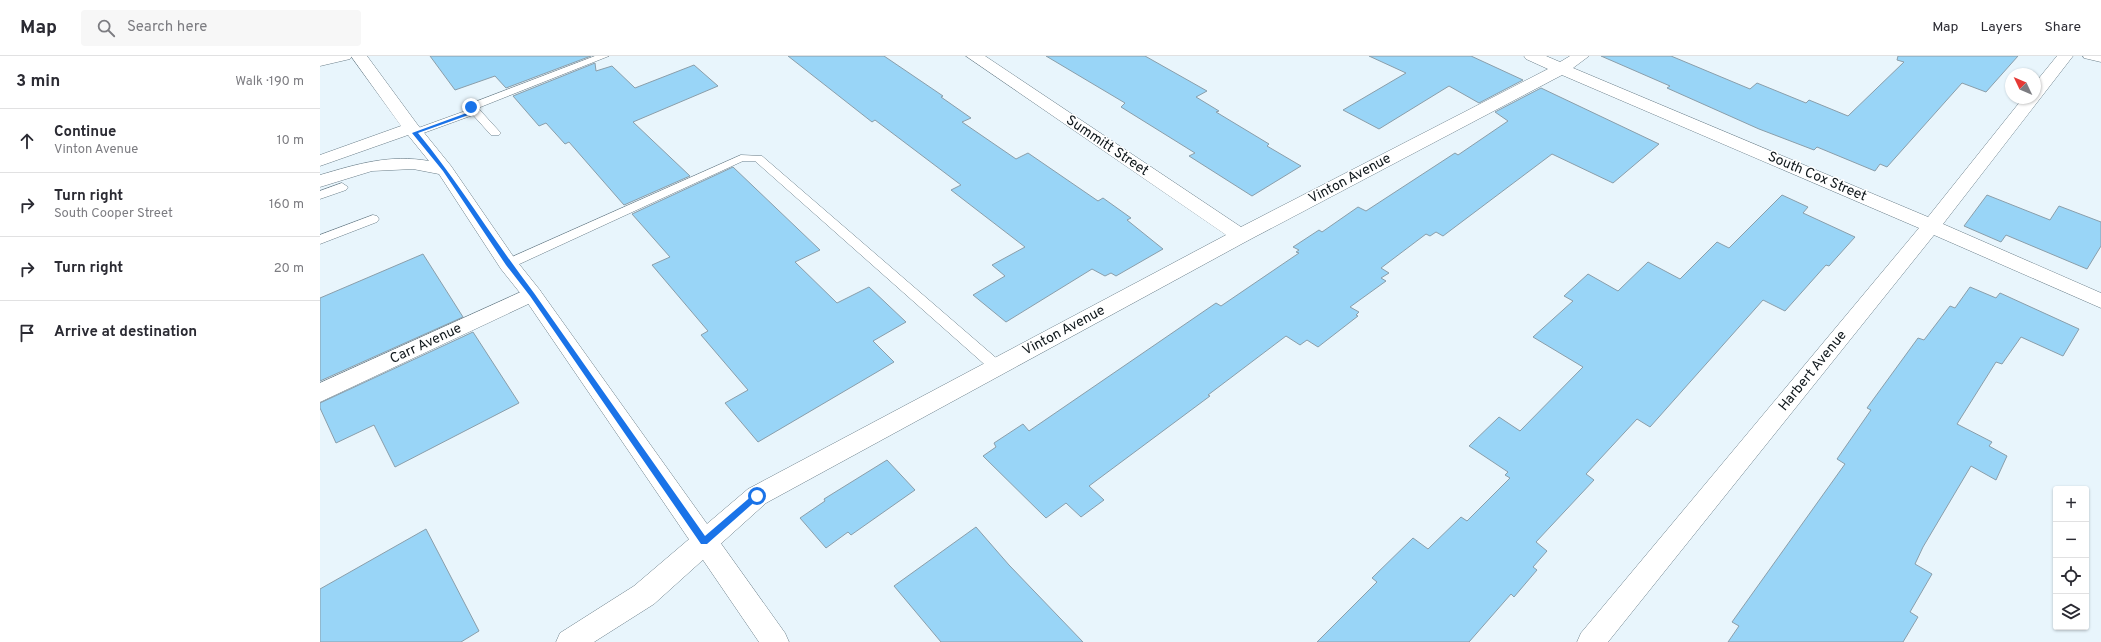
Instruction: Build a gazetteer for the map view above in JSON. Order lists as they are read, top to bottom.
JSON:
{
  "streets": {
    "street": [
      "Summitt Street",
      "South Cox Street",
      "Vinton Avenue",
      "Carr Avenue",
      "Harbert Avenue"
    ]
  },
  "crossings": [
    ["Summitt Street", "Vinton Avenue"],
    ["South Cox Street", "Vinton Avenue"],
    ["South Cox Street", "Harbert Avenue"]
  ],
  "north": "top left",
  "page": {
    "header": "Map",
    "search": "Search here",
    "nav": ["Map", "Layers", "Share"],
    "heading": ["3 min", "Walk · 190 m"],
    "list": [
      ["Continue", "Vinton Avenue", "10 m"],
      ["Turn right", "South Cooper Street", "160 m"],
      ["Turn right", "20 m"],
      "Arrive at destination"
    ],
    "map_buttons": ["+", "−"]
  }
}
